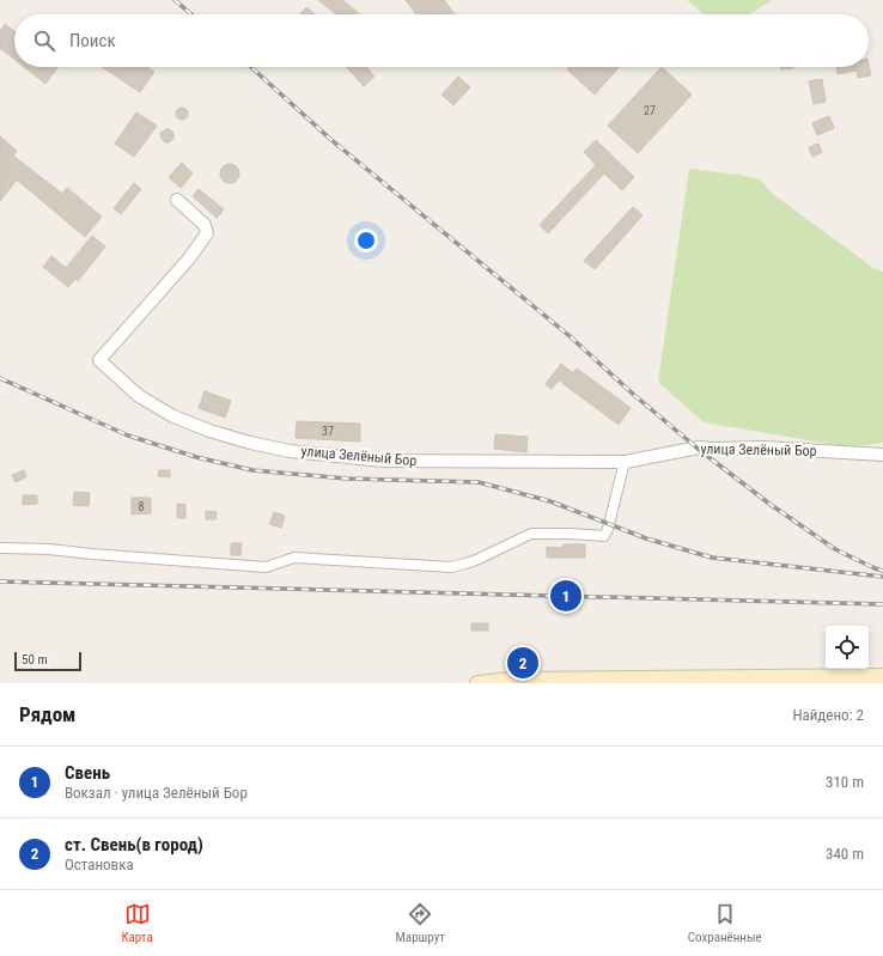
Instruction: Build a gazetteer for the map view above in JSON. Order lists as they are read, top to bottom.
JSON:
{
  "streets": {
    "street": ["улица Зелёный Бор"]
  },
  "house_numbers": ["27", "37", "8"],
  "scale_bar": "50 m",
  "page": {
    "search": "Поиск",
    "pins": ["1", "2"],
    "scale": "50 m",
    "heading": ["Рядом", "Найдено: 2"],
    "list": [
      {
        "mark": "1",
        "name": "Свень",
        "note": "Вокзал · улица Зелёный Бор",
        "value": "310 m"
      },
      {
        "mark": "2",
        "name": "ст. Свень(в город)",
        "note": "Остановка",
        "value": "340 m"
      }
    ],
    "nav": ["Карта", "Маршрут", "Сохранённые"]
  }
}
